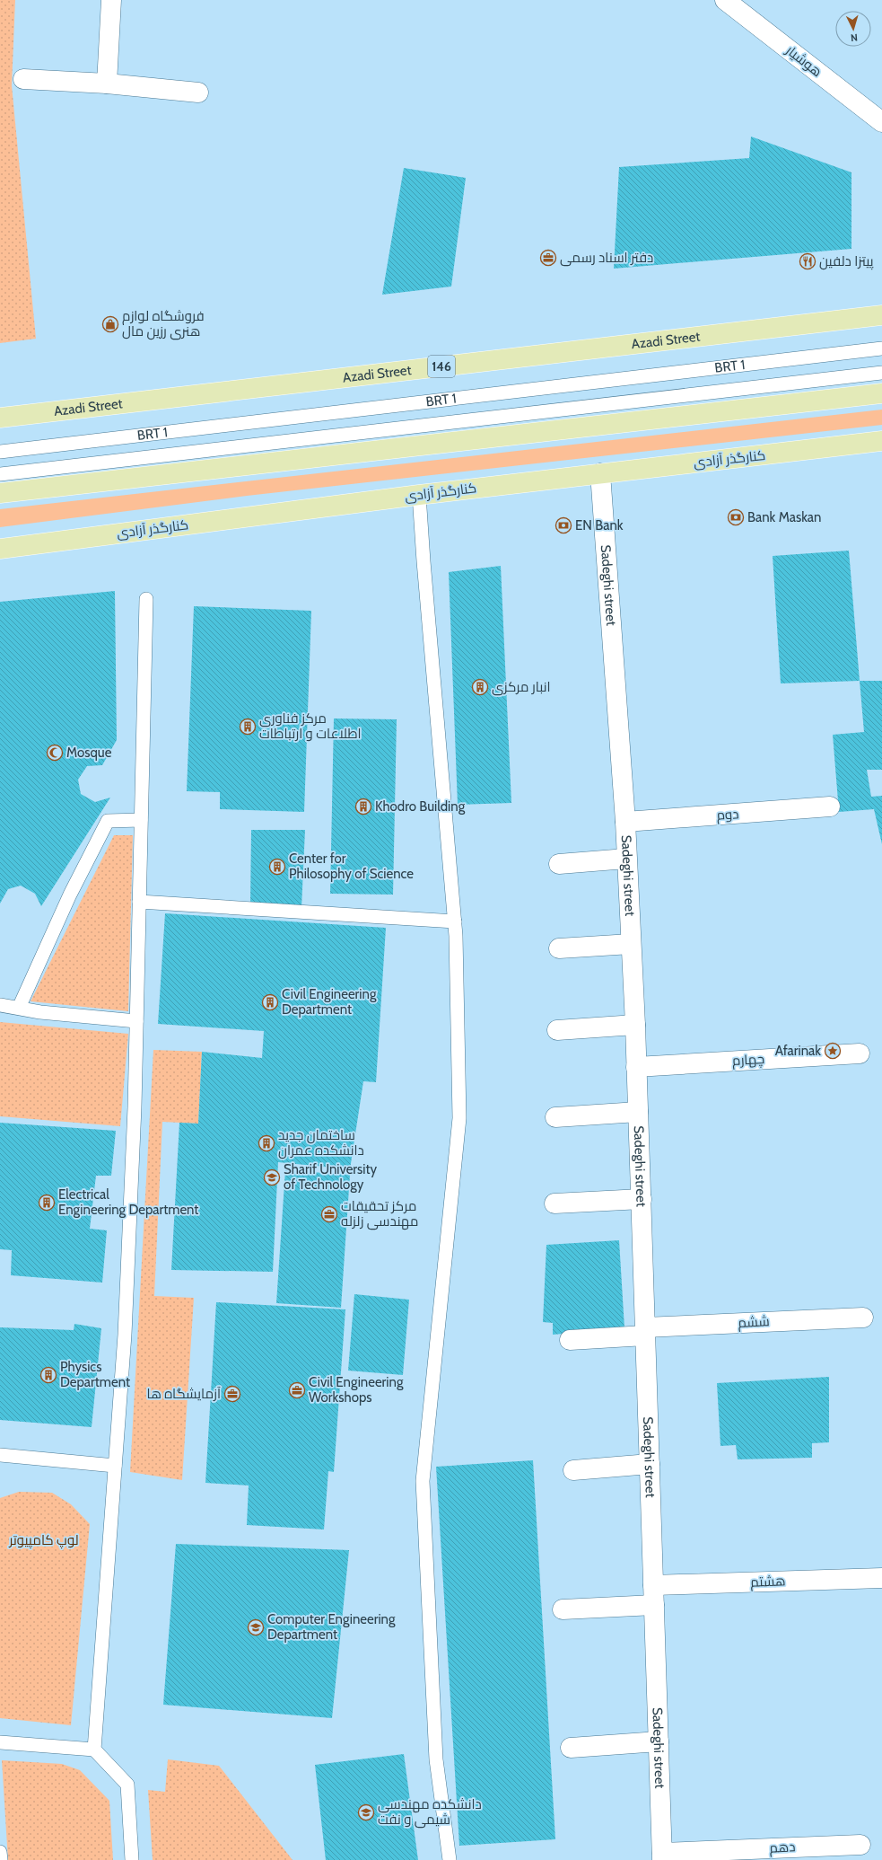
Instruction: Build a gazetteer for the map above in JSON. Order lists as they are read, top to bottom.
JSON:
{
  "streets": {
    "main road": ["Azadi Street", "146", "کنارگذر آزادی"],
    "street": [
      "هوشیار",
      "Sadeghi street",
      "دوم",
      "چهارم",
      "ششم",
      "هشتم",
      "دهم"
    ],
    "lane": ["BRT 1"]
  },
  "crossings": [
    ["کنارگذر آزادی", "Sadeghi street"],
    ["Sadeghi street", "دوم"],
    ["Sadeghi street", "چهارم"],
    ["Sadeghi street", "ششم"],
    ["Sadeghi street", "هشتم"],
    ["Sadeghi street", "دهم"]
  ],
  "parks": ["لوپ کامپیوتر"],
  "places": {
    "office": [
      "دفتر اسناد رسمی",
      "مرکز تحقیقات مهندسی زلزله",
      "Civil Engineering Workshops",
      "آزمایشگاه ها"
    ],
    "restaurant": ["پیتزا دلفین"],
    "shop": ["فروشگاه لوازم هنری رزین مال"],
    "bank": ["Bank Maskan", "EN Bank"],
    "building": [
      "انبار مرکزی",
      "مرکز فناوری اطلاعات و ارتباطات",
      "Khodro Building",
      "Center for Philosophy of Science",
      "Civil Engineering Department",
      "ساختمان جدید دانشکده عمران",
      "Electrical Engineering Department",
      "Physics Department"
    ],
    "mosque": ["Mosque"],
    "place": ["Afarinak"],
    "school or university": ["Sharif University of Technology", "Computer Engineering Department", "دانشکده مهندسی شیمی و نفت"]
  },
  "north": "bottom"
}
